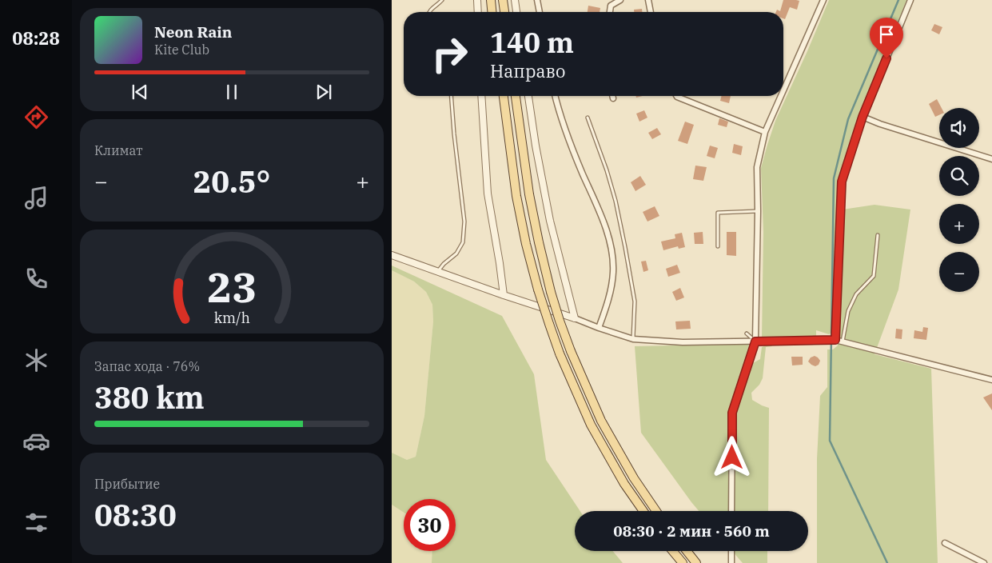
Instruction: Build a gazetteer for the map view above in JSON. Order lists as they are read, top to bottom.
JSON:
{
  "page": {
    "tabs": "08:28",
    "turn": ["140 m", "Направо"],
    "song": ["Neon Rain", "Kite Club"],
    "map_buttons": ["+", "−"],
    "tile": [
      "Климат",
      ["Запас хода · 76%", "380 km"],
      ["Прибытие", "08:30"]
    ],
    "heat": ["−", "20.5°", "+"],
    "limit": "30",
    "trip": "08:30 · 2 мин · 560 m",
    "gauge": ["23", "km/h"]
  }
}
